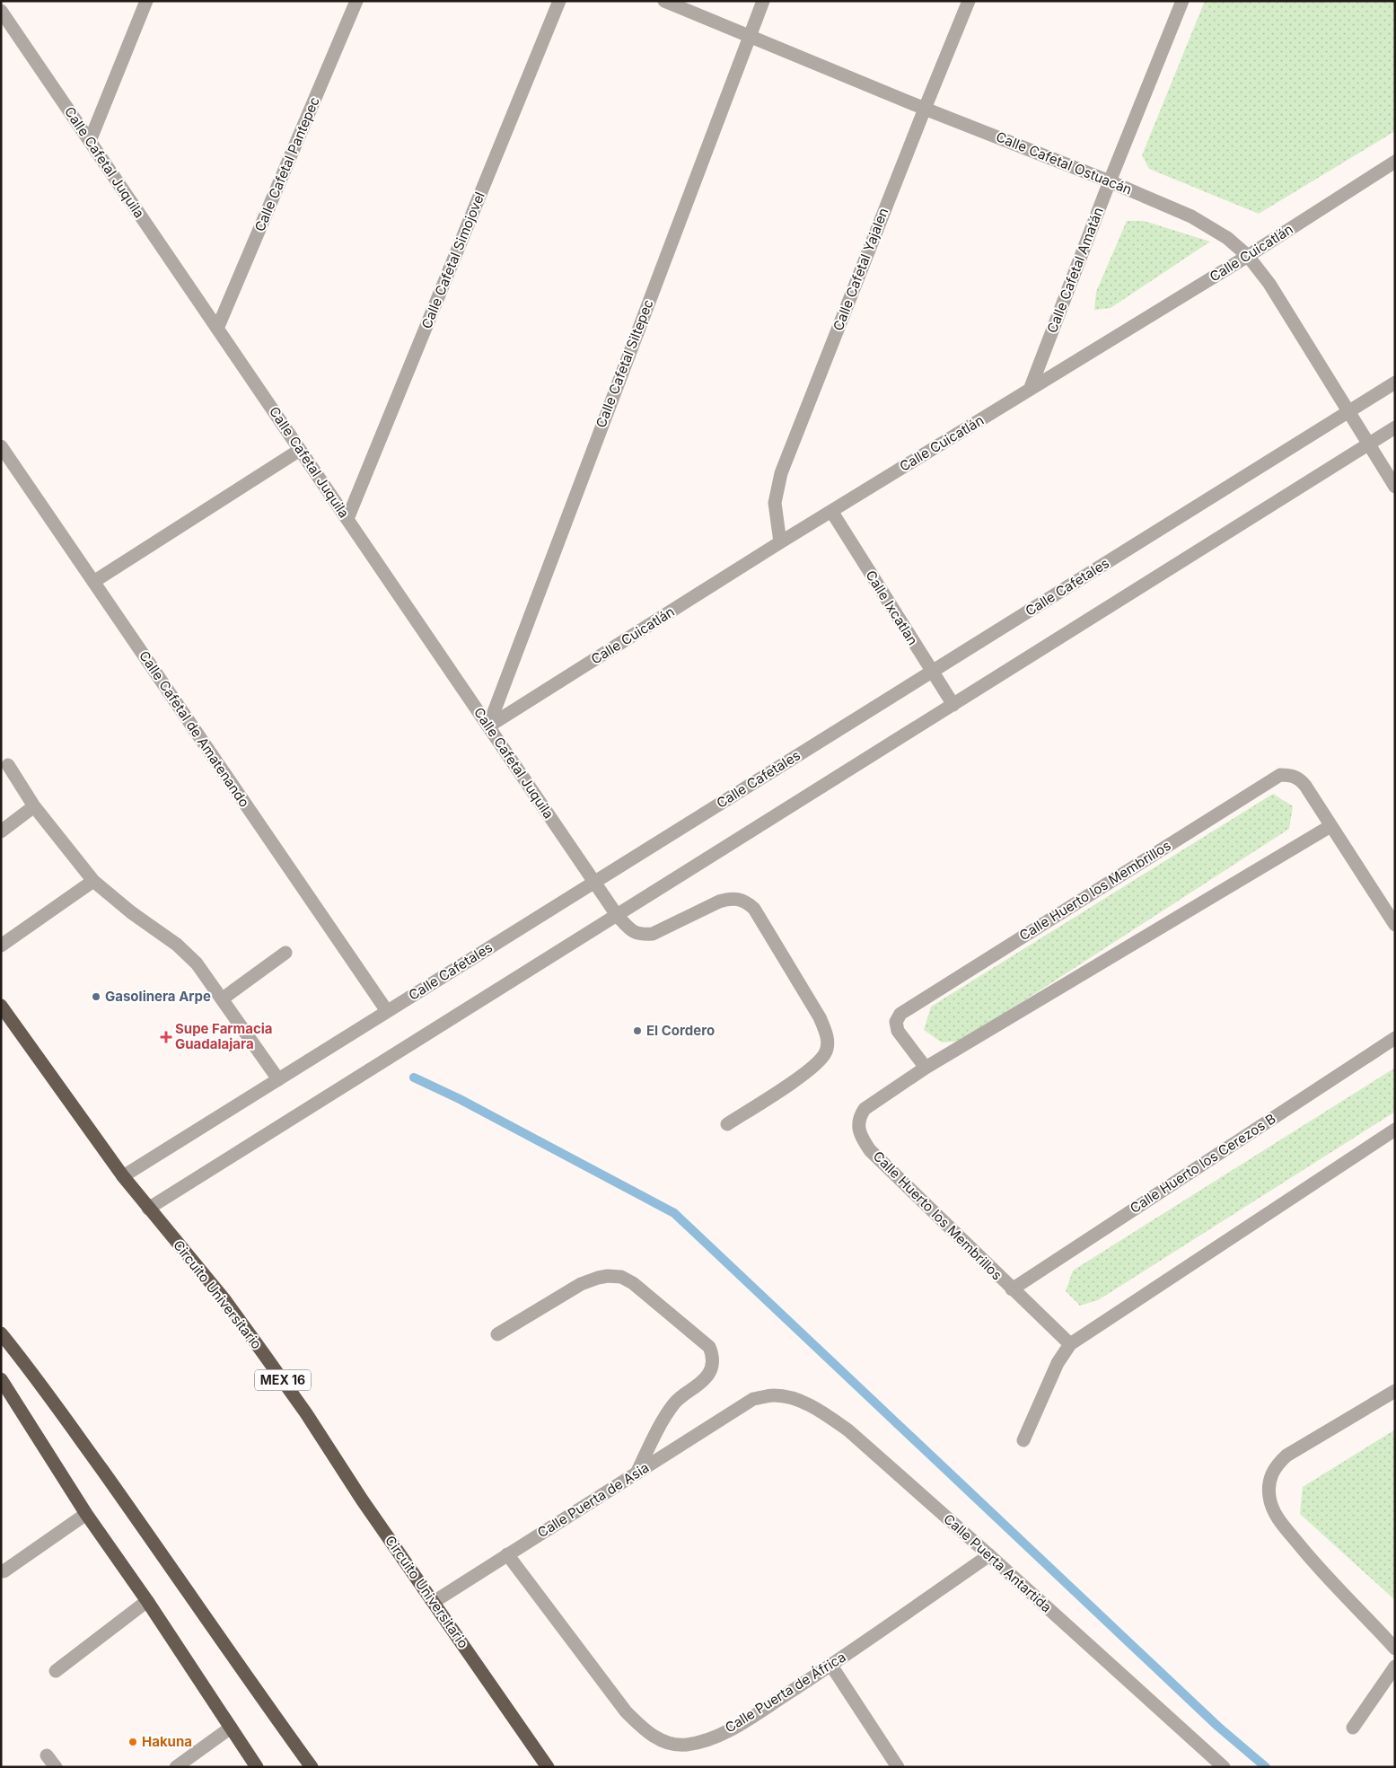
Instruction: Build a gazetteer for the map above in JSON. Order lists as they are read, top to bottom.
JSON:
{
  "streets": {
    "highway": ["Circuito Universitario", "MEX 16"],
    "street": [
      "Calle Cafetal Juquila",
      "Calle Cafetal Ostuacán",
      "Calle Cafetal Pantepec",
      "Calle Cuicatlán",
      "Calle Cafetal Simojovel",
      "Calle Cafetal Yajalen",
      "Calle Cafetal Amatán",
      "Calle Cafetal Siltepec",
      "Calle Cafetales",
      "Calle Ixcatlan",
      "Calle Cafetal de Amatenando",
      "Calle Huerto los Membrillos",
      "Calle Huerto los Cerezos B",
      "Calle Puerta de Asia",
      "Calle Puerta Antartida",
      "Calle Puerta de África"
    ]
  },
  "crossings": [
    ["Calle Cafetal Juquila", "Calle Cafetal Pantepec"],
    ["Calle Cafetal Juquila", "Calle Cuicatlán"],
    ["Calle Cafetal Juquila", "Calle Cafetal Simojovel"],
    ["Calle Cafetal Juquila", "Calle Cafetal Siltepec"],
    ["Calle Cafetal Juquila", "Calle Cafetales"],
    ["Calle Cafetal Ostuacán", "Calle Cuicatlán"],
    ["Calle Cafetal Ostuacán", "Calle Cafetal Yajalen"],
    ["Calle Cafetal Ostuacán", "Calle Cafetal Amatán"],
    ["Calle Cafetal Ostuacán", "Calle Cafetal Siltepec"],
    ["Calle Cafetal Ostuacán", "Calle Cafetales"],
    ["Calle Cuicatlán", "Calle Cafetal Yajalen"],
    ["Calle Cuicatlán", "Calle Cafetal Amatán"],
    ["Calle Cuicatlán", "Calle Cafetal Siltepec"],
    ["Calle Cuicatlán", "Calle Ixcatlan"],
    ["Calle Cafetales", "Calle Ixcatlan"],
    ["Calle Cafetales", "Calle Cafetal de Amatenando"],
    ["Calle Cafetales", "Circuito Universitario"],
    ["Calle Huerto los Membrillos", "Calle Huerto los Cerezos B"],
    ["Circuito Universitario", "Calle Puerta de Asia"],
    ["Calle Puerta de Asia", "Calle Puerta Antartida"],
    ["Calle Puerta de Asia", "Calle Puerta de África"],
    ["Calle Puerta Antartida", "Calle Puerta de África"]
  ],
  "places": {
    "other": ["Gasolinera Arpe", "El Cordero", "Hakuna"],
    "health": ["Supe Farmacia Guadalajara"]
  }
}
